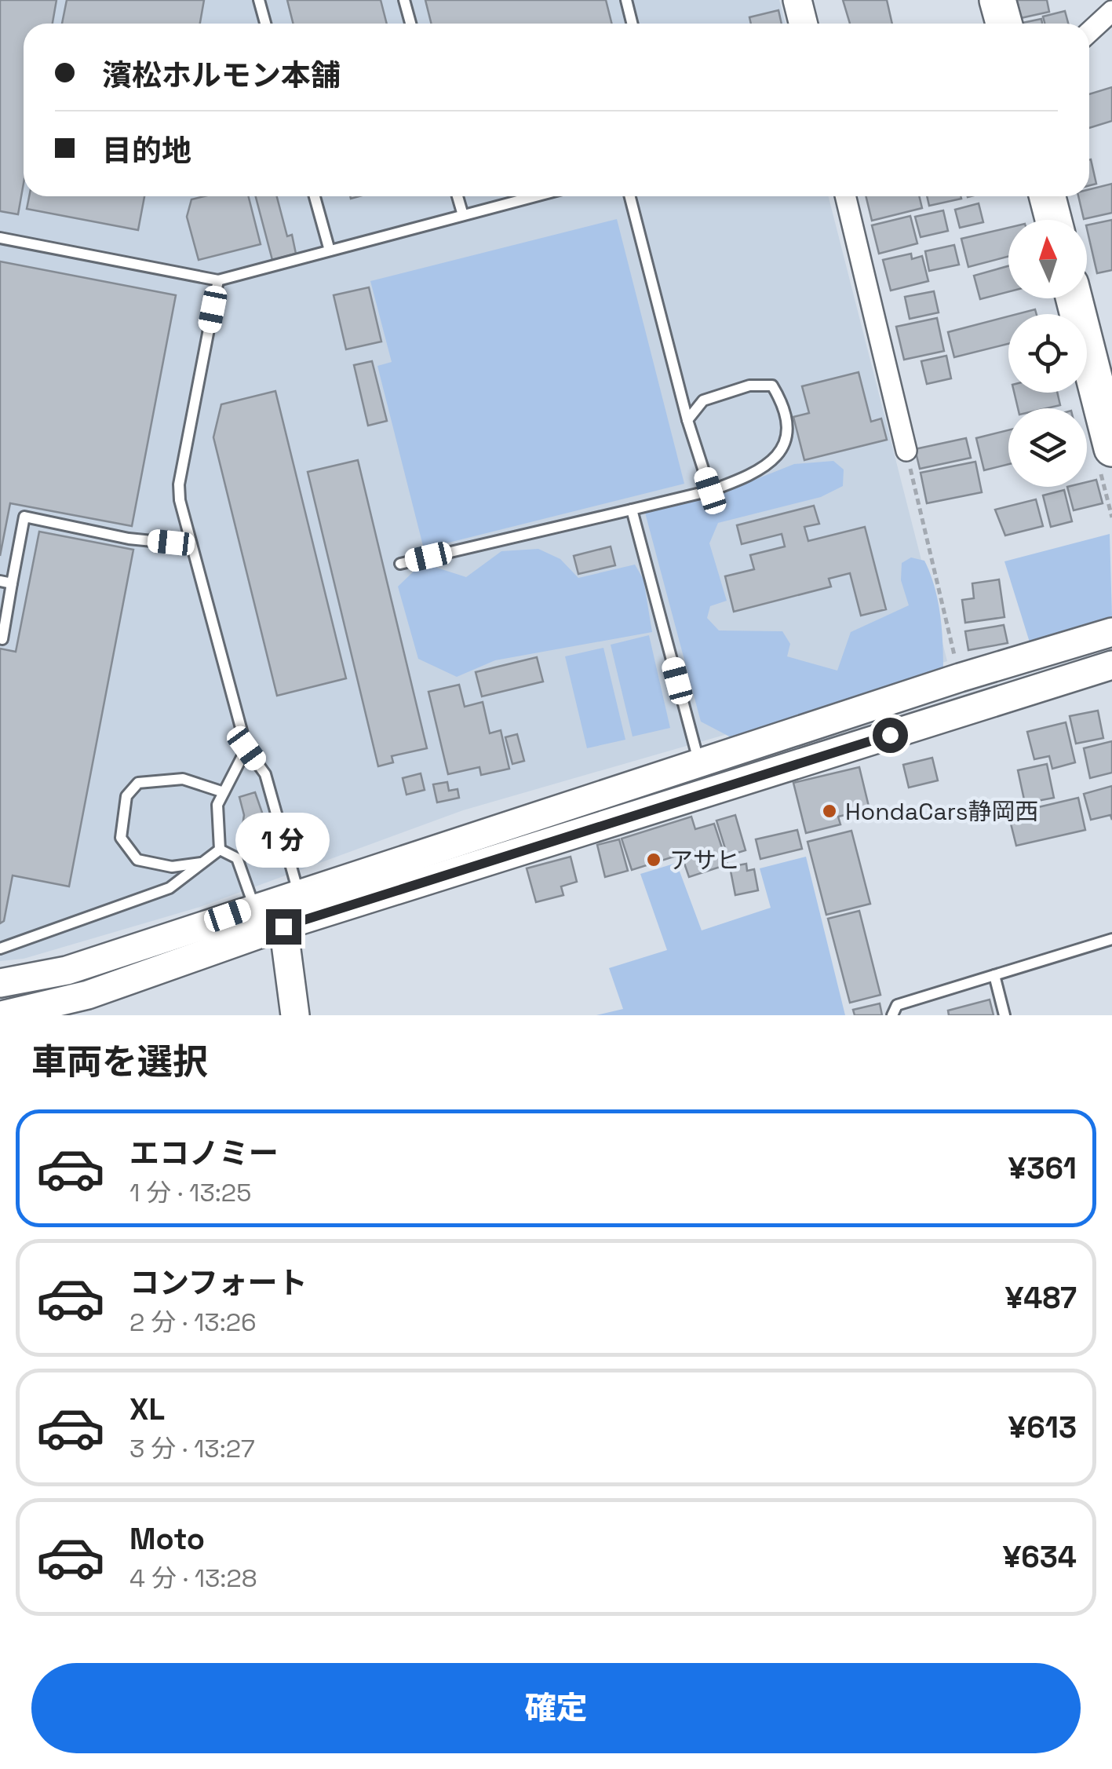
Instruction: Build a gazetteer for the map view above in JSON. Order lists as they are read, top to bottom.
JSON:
{
  "places": ["HondaCars静岡西", "アサヒ"],
  "north": "top",
  "page": {
    "banner": ["濱松ホルモン本舗", "目的地"],
    "bubble": "1 分",
    "heading": "車両を選択",
    "list": [
      {
        "name": "エコノミー",
        "note": "1 分 · 13:25",
        "value": "¥361"
      },
      {
        "name": "コンフォート",
        "note": "2 分 · 13:26",
        "value": "¥487"
      },
      {
        "name": "XL",
        "note": "3 分 · 13:27",
        "value": "¥613"
      },
      {
        "name": "Moto",
        "note": "4 分 · 13:28",
        "value": "¥634"
      }
    ],
    "buttons": "確定"
  }
}
